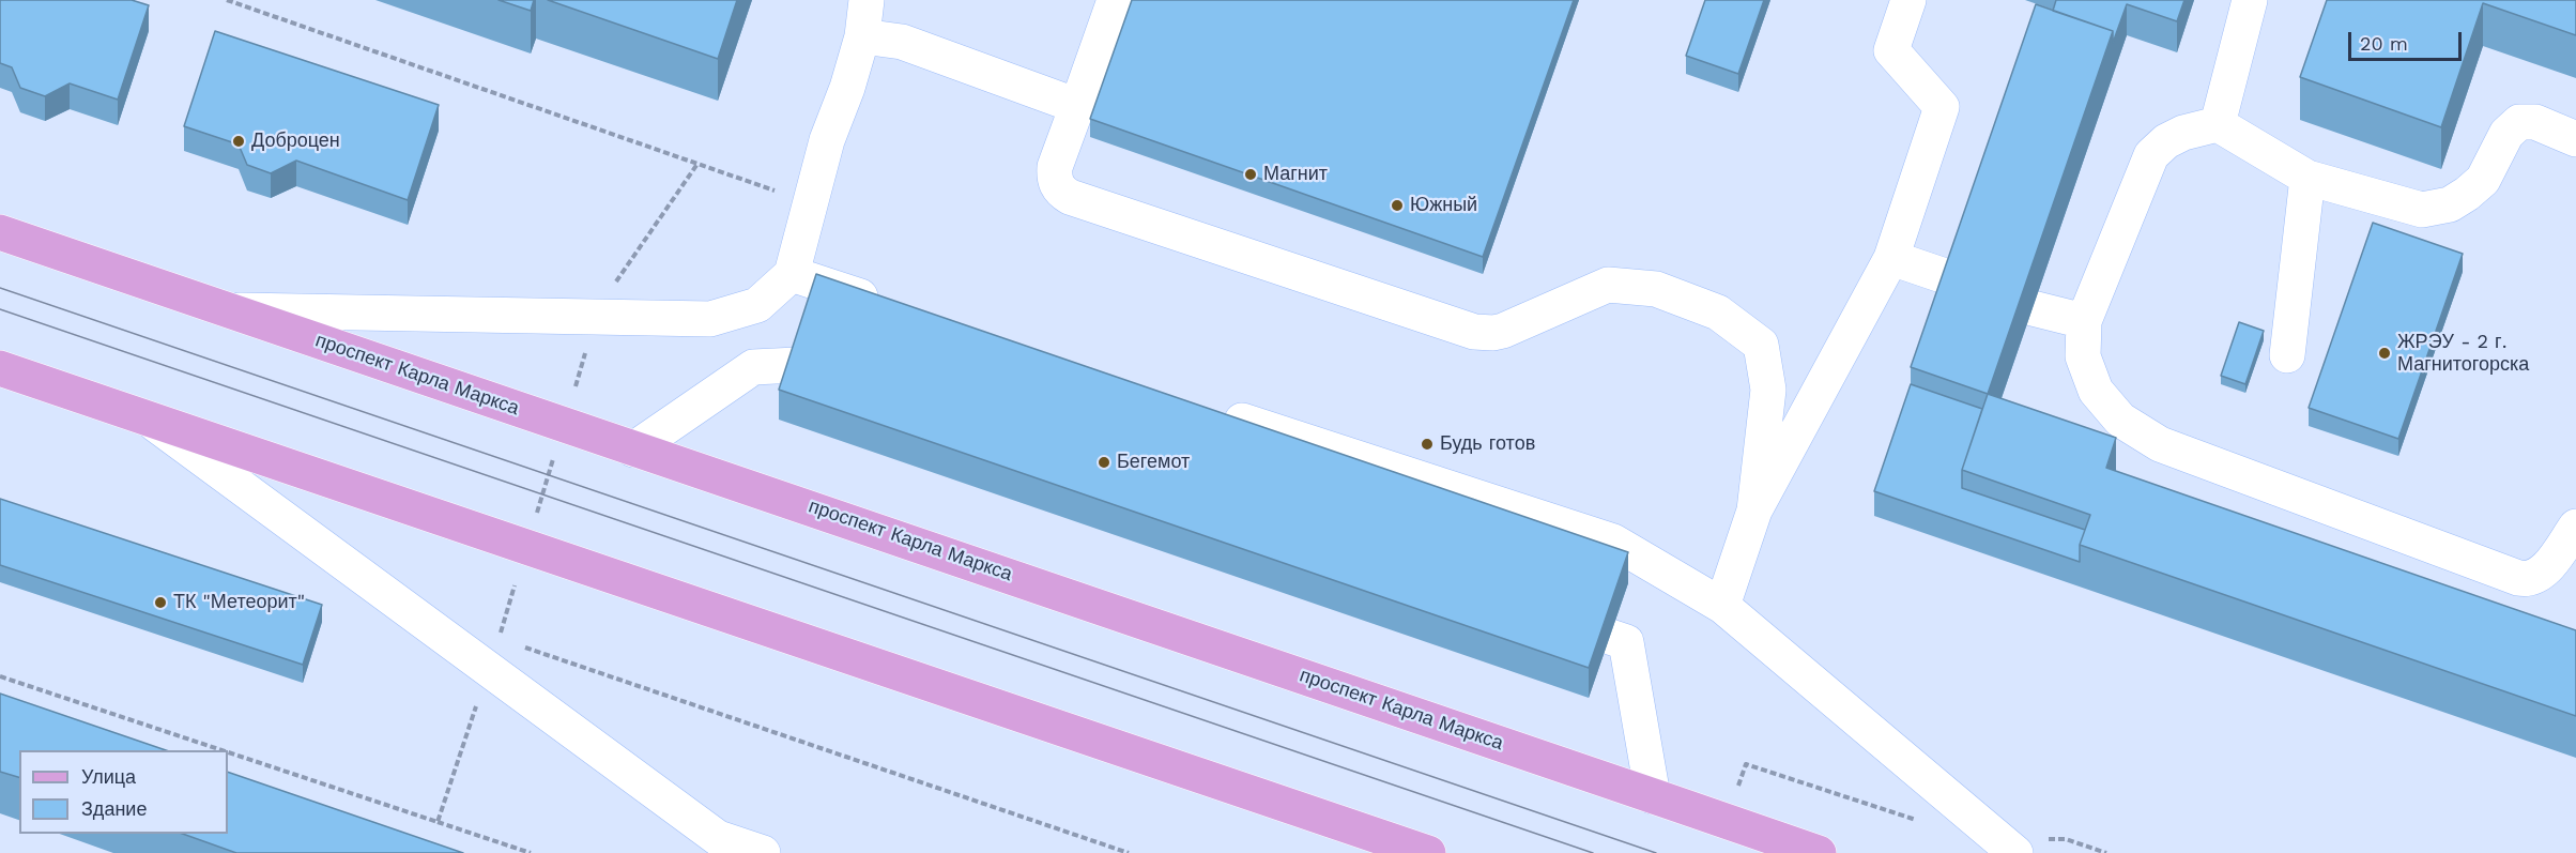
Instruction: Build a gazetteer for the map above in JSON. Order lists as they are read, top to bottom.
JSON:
{
  "streets": {
    "main road": ["проспект Карла Маркса"]
  },
  "places": [
    "Доброцен",
    "Магнит",
    "Южный",
    "ЖРЭУ - 2 г. Магнитогорска",
    "Будь готов",
    "Бегемот",
    "ТК \"Метеорит\""
  ],
  "legend": ["Улица", "Здание"],
  "scale_bar": "20 m"
}
